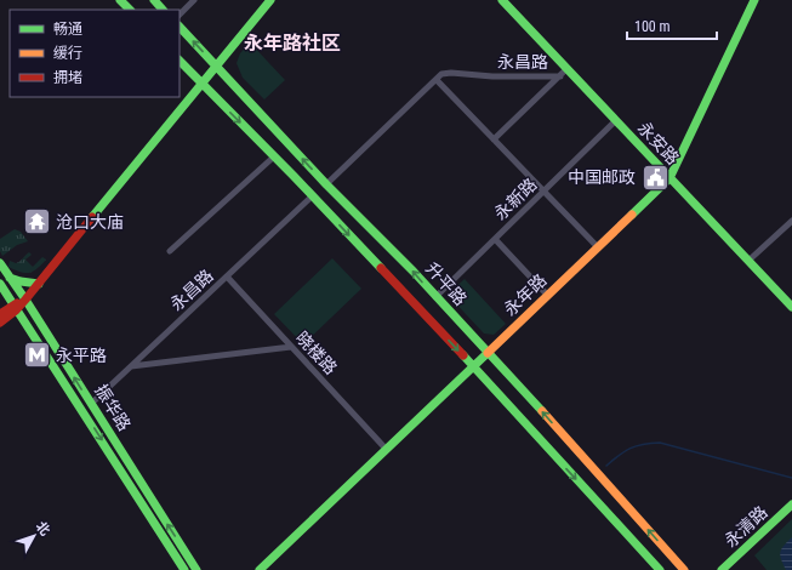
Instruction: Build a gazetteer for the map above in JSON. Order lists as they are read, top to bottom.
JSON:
{
  "streets": {
    "main road": [
      "永安路",
      "升平路",
      "永年路",
      "振华路",
      "永清路"
    ],
    "street": ["永昌路", "永新路", "晓楼路"]
  },
  "crossings": [
    ["永昌路", "升平路"],
    ["永昌路", "晓楼路"],
    ["永昌路", "振华路"],
    ["永安路", "永新路"],
    ["永安路", "永年路"],
    ["永新路", "升平路"],
    ["升平路", "永年路"],
    ["永年路", "晓楼路"]
  ],
  "districts": ["永年路社区"],
  "places": {
    "public building": ["中国邮政"],
    "temple": ["沧口大庙"],
    "metro station": ["永平路"]
  },
  "legend": ["畅通", "缓行", "拥堵"],
  "scale_bar": "100 m",
  "north": "top right"
}
